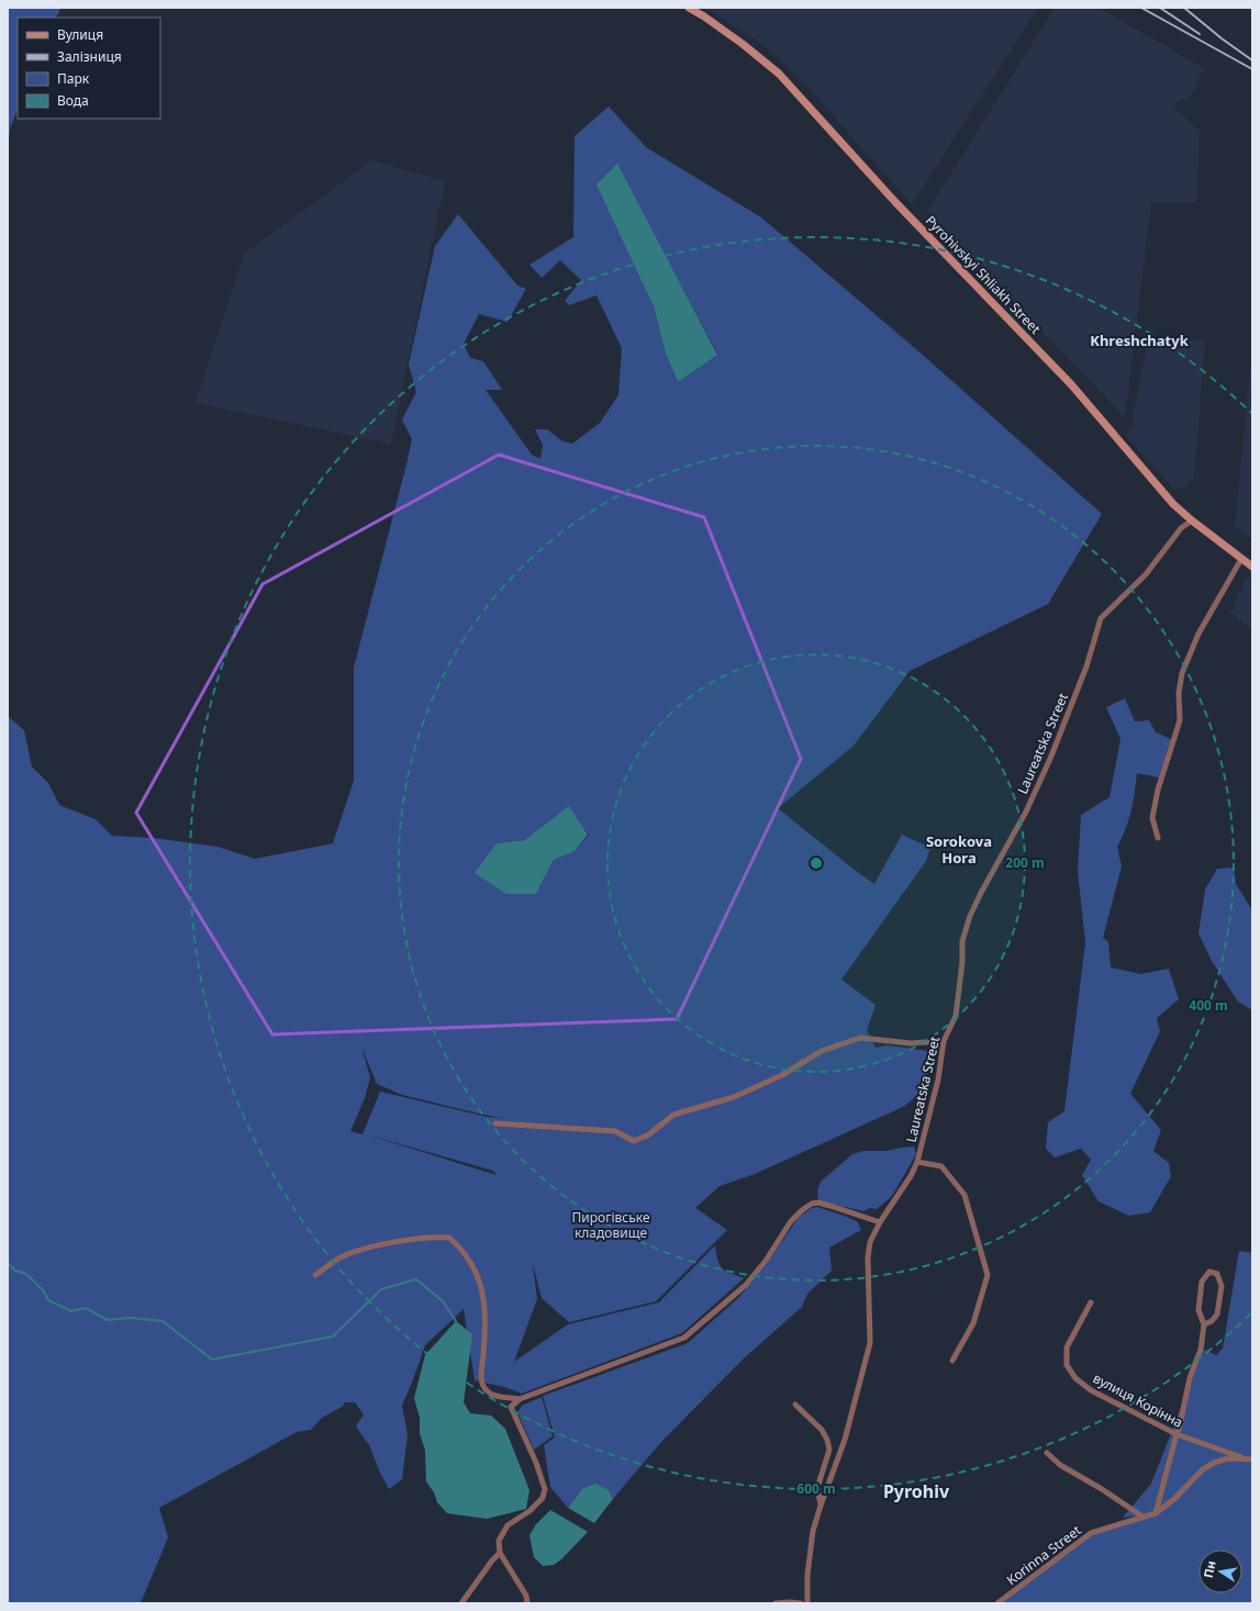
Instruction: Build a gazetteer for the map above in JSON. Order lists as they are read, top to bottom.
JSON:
{
  "streets": {
    "street": [
      "Pyrohivskyi Shliakh Street",
      "Laureatska Street",
      "вулиця Корінна",
      "Korinna Street"
    ]
  },
  "crossings": [
    ["Pyrohivskyi Shliakh Street", "Laureatska Street"]
  ],
  "districts": ["Khreshchatyk", "Sorokova Hora", "Pyrohiv"],
  "parks": ["Пирогівське кладовище"],
  "legend": [
    "Вулиця",
    "Залізниця",
    "Парк",
    "Вода"
  ],
  "north": "left",
  "rings": ["200 m", "400 m", "600 m"]
}
